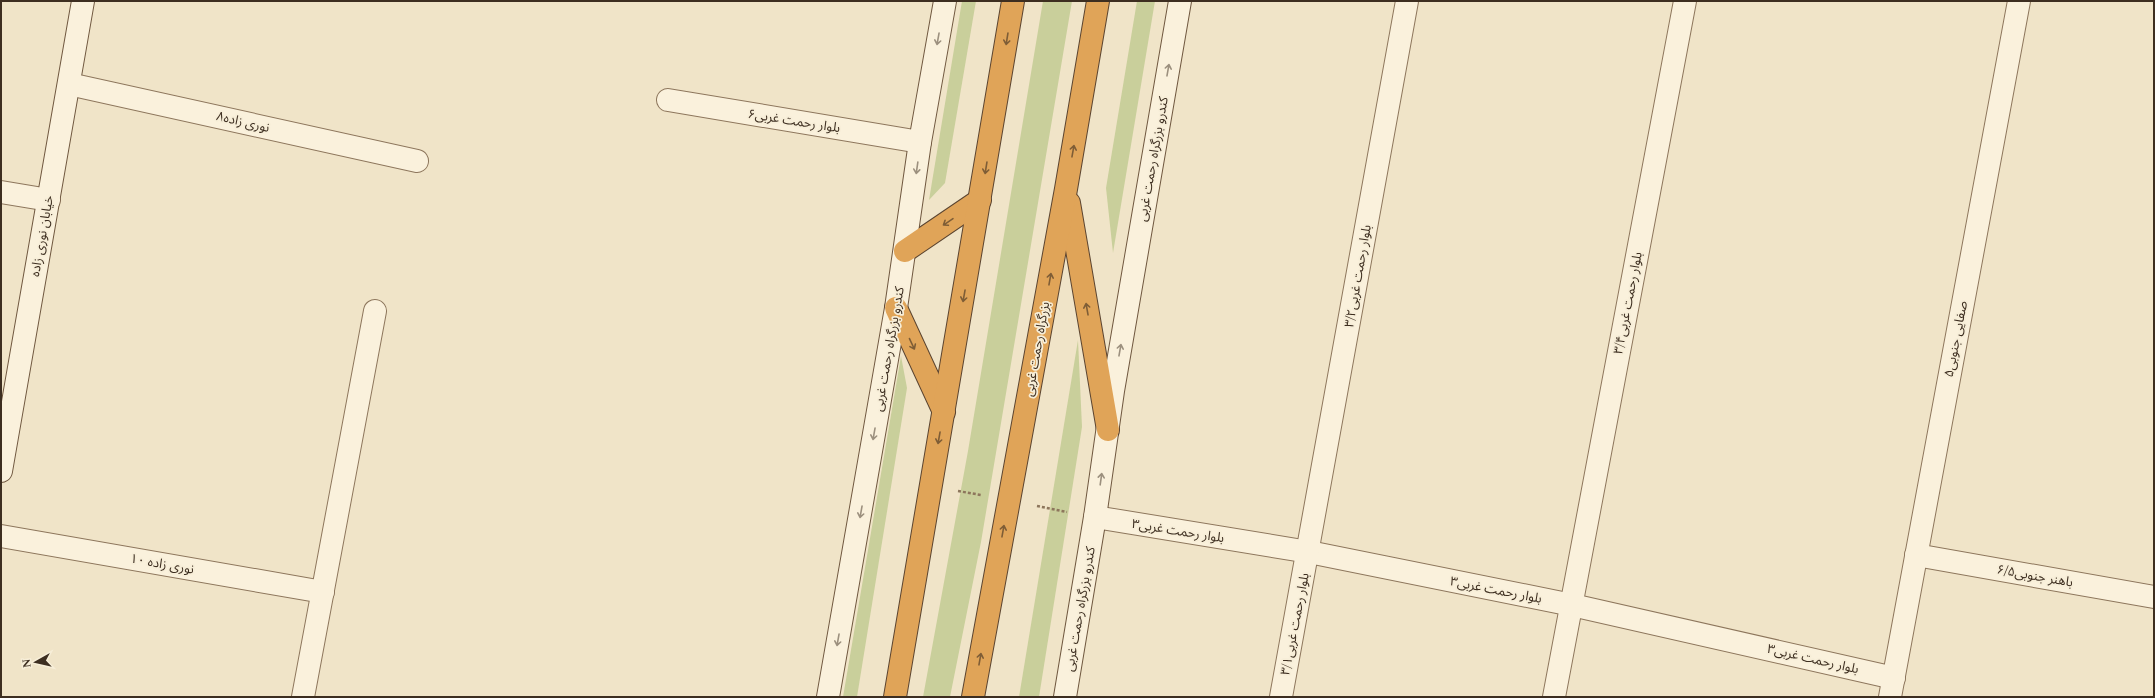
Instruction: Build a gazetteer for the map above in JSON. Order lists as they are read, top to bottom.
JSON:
{
  "streets": {
    "highway": ["بزرگراه رحمت غربی"],
    "street": [
      "بلوار رحمت غربی۶",
      "نوری زاده۸",
      "کندرو بزرگراه رحمت غربی",
      "خیابان نوری زاده",
      "بلوار رحمت غربی۳/۲",
      "بلوار رحمت غربی۳/۴",
      "صفایی جنوبی۵",
      "بلوار رحمت غربی۳",
      "نوری زاده ۱۰",
      "باهنر جنوبی۶/۵",
      "بلوار رحمت غربی۳/۱"
    ]
  },
  "crossings": [
    ["بلوار رحمت غربی۶", "کندرو بزرگراه رحمت غربی"],
    ["نوری زاده۸", "خیابان نوری زاده"],
    ["کندرو بزرگراه رحمت غربی", "بلوار رحمت غربی۳"],
    ["بلوار رحمت غربی۳/۲", "بلوار رحمت غربی۳"],
    ["بلوار رحمت غربی۳/۲", "بلوار رحمت غربی۳/۱"],
    ["بلوار رحمت غربی۳/۴", "بلوار رحمت غربی۳"],
    ["صفایی جنوبی۵", "بلوار رحمت غربی۳"],
    ["صفایی جنوبی۵", "باهنر جنوبی۶/۵"],
    ["بلوار رحمت غربی۳", "بلوار رحمت غربی۳/۱"]
  ],
  "north": "left"
}
